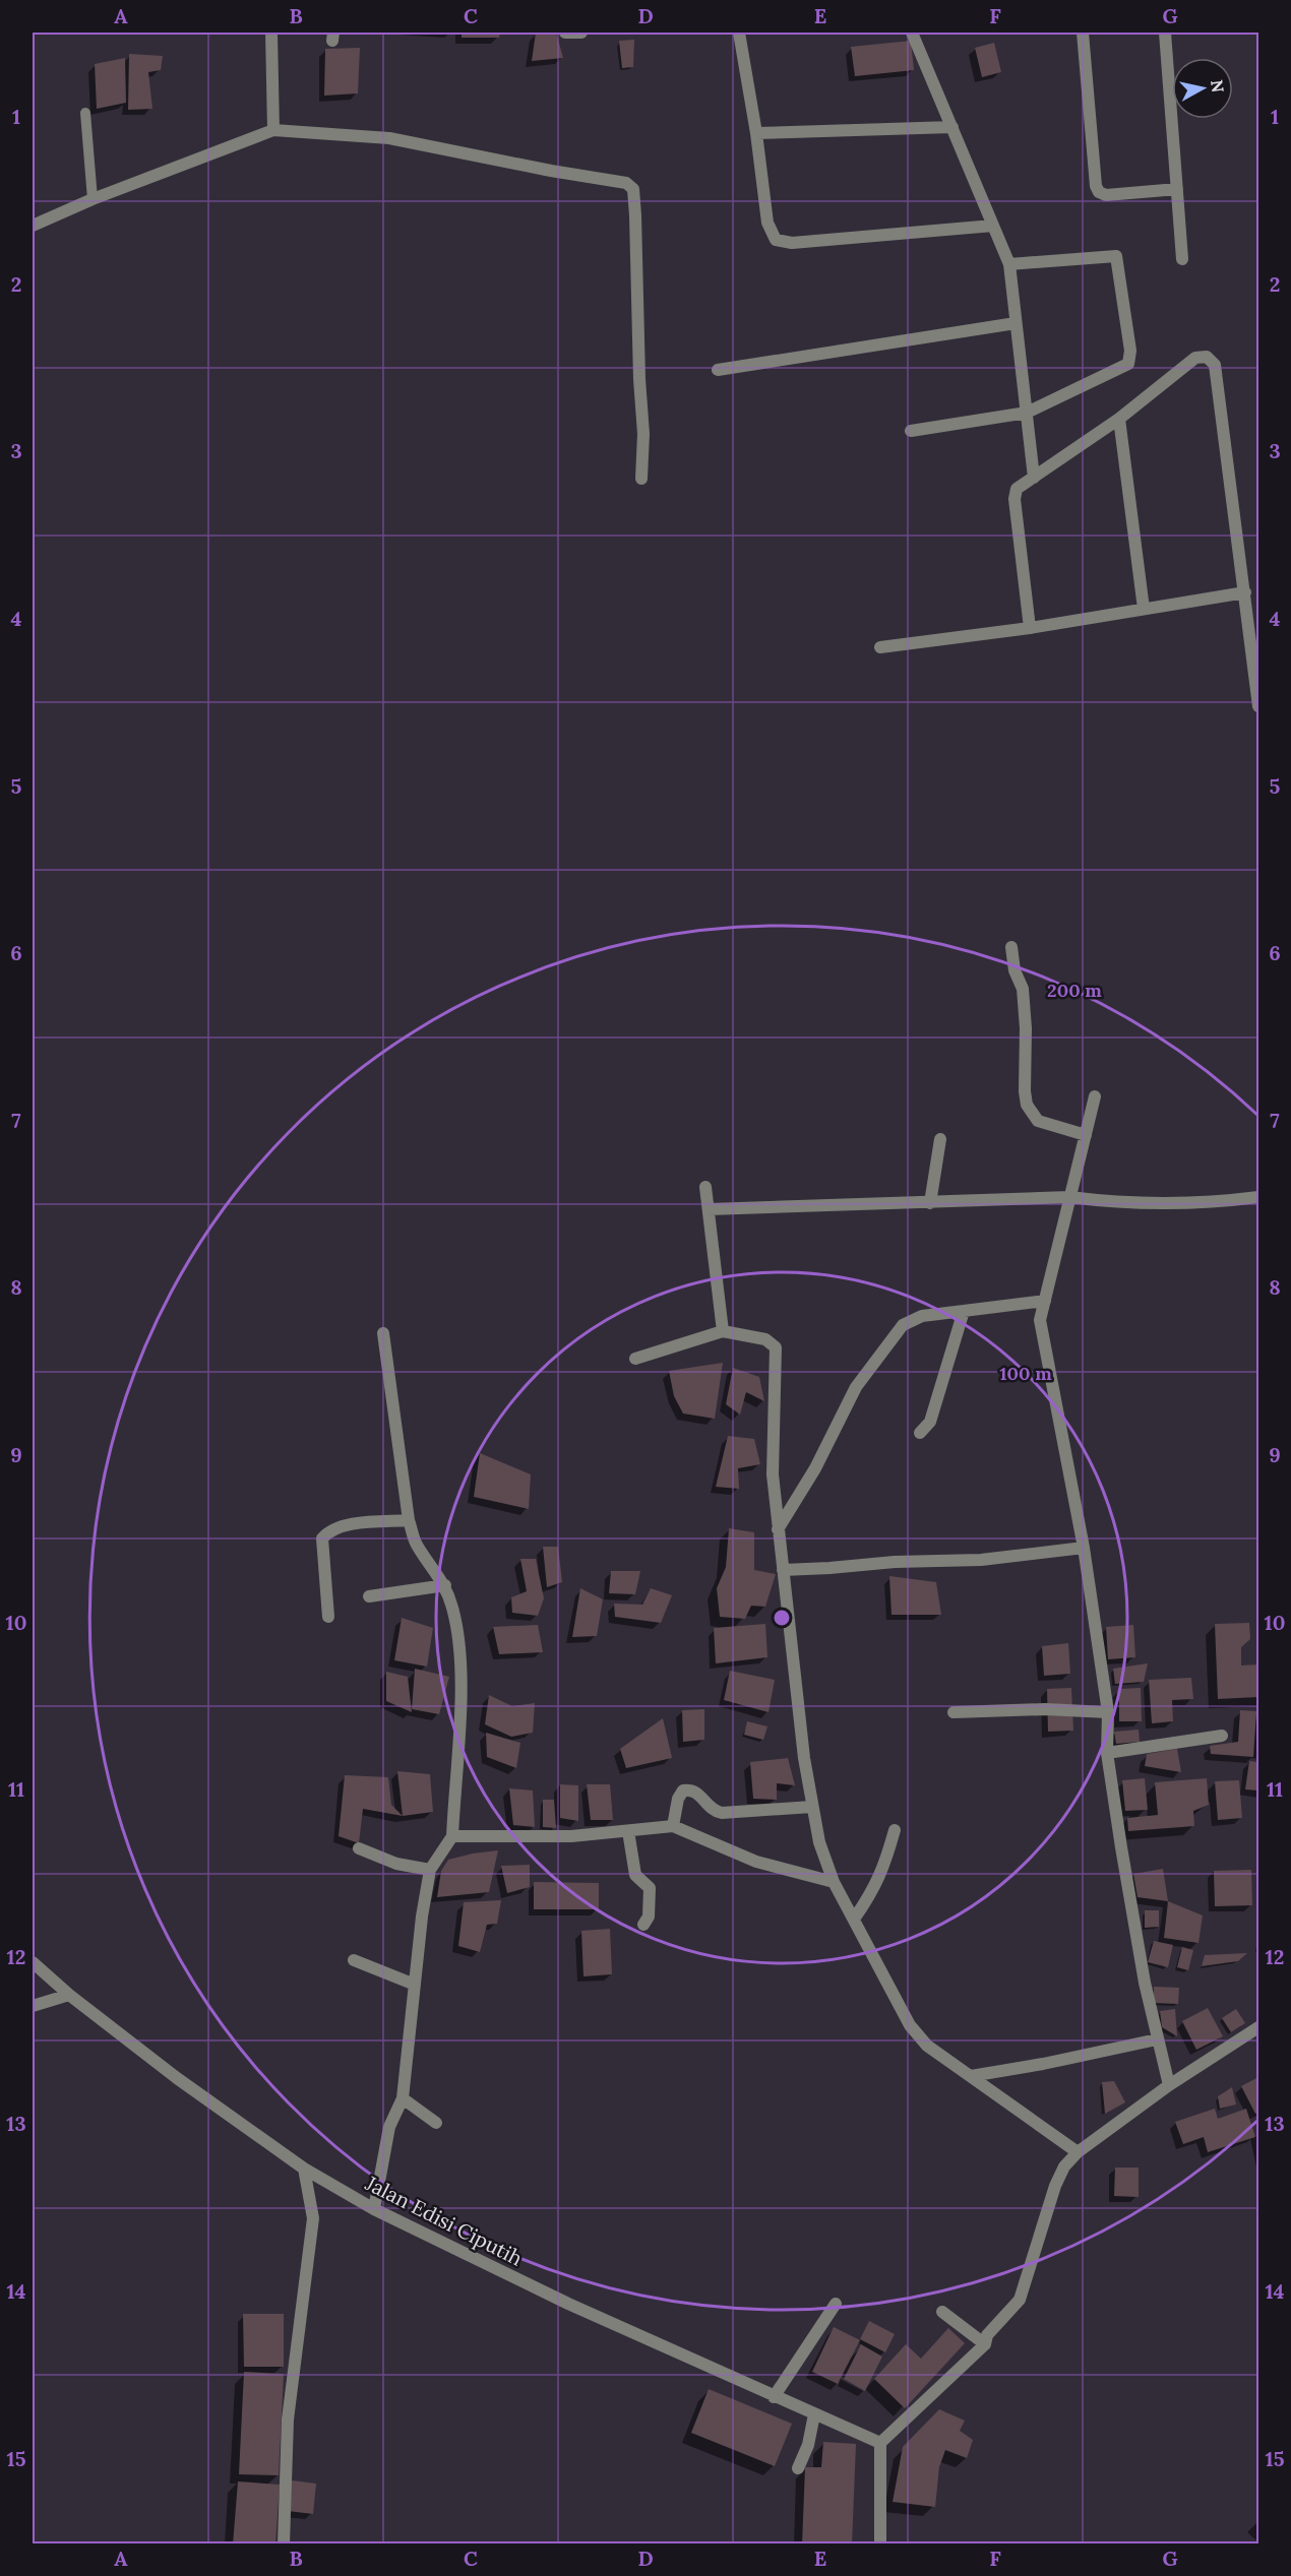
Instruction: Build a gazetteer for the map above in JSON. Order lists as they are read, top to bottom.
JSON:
{
  "streets": {
    "street": ["Jalan Edisi Ciputih"]
  },
  "north": "right",
  "grid": {
    "columns": [
      "A",
      "B",
      "C",
      "D",
      "E",
      "F",
      "G"
    ],
    "rows": [
      "1",
      "2",
      "3",
      "4",
      "5",
      "6",
      "7",
      "8",
      "9",
      "10",
      "11",
      "12",
      "13",
      "14",
      "15"
    ]
  },
  "rings": ["200 m", "100 m"]
}
